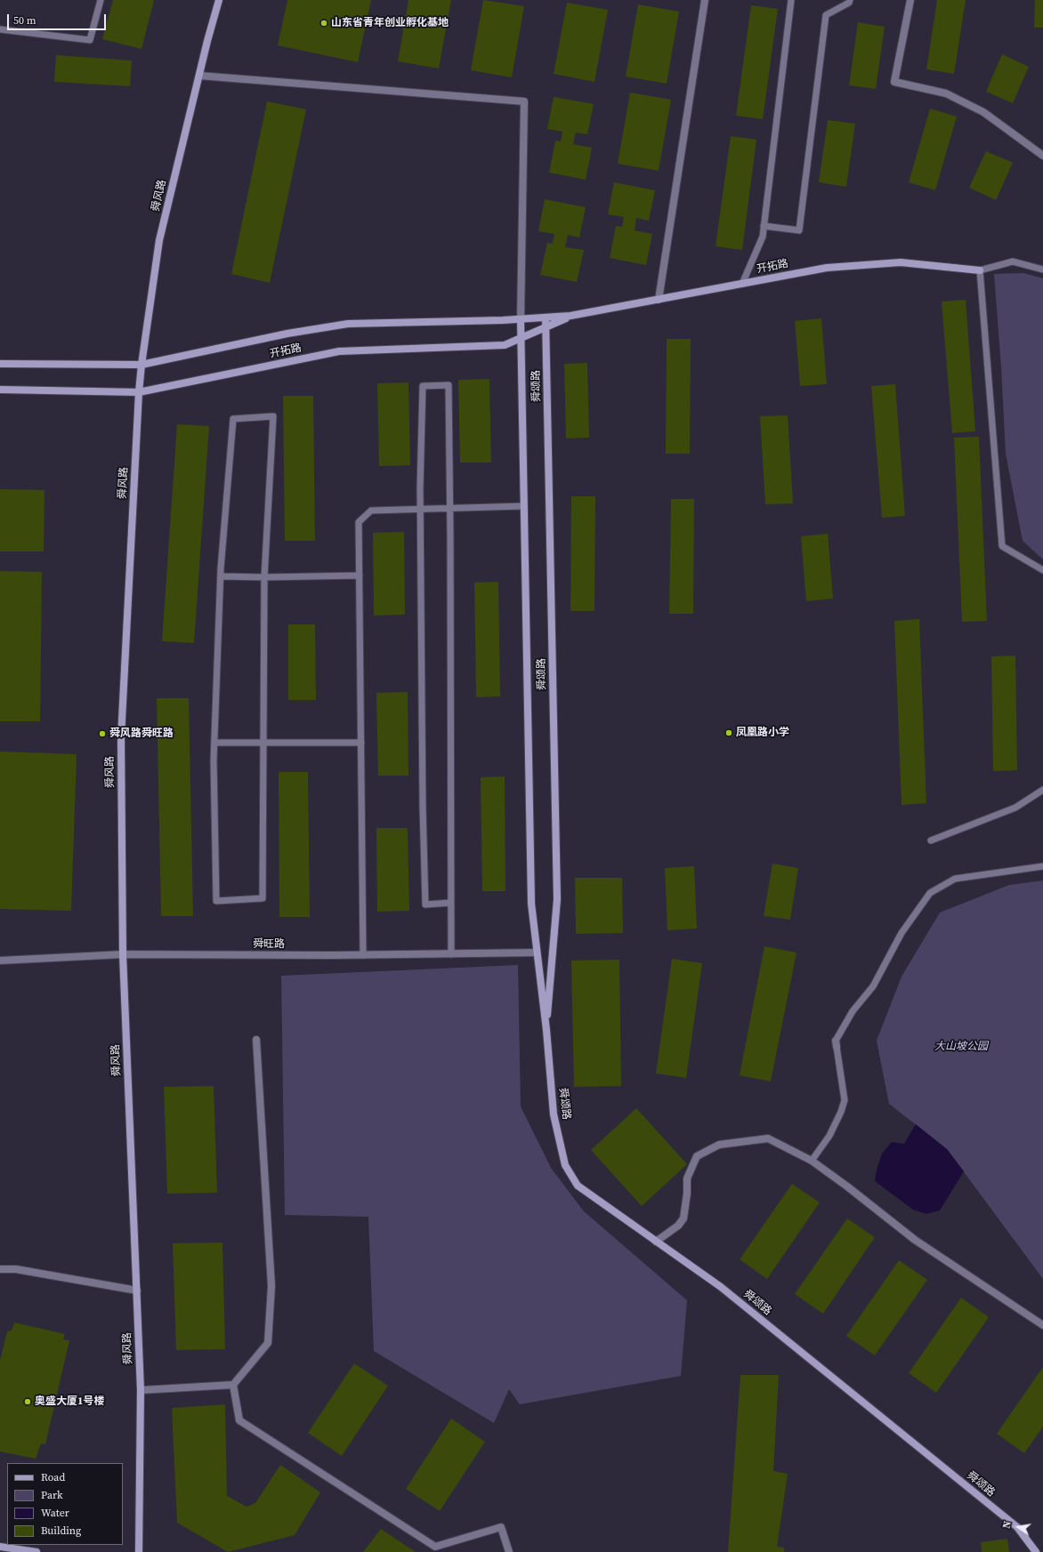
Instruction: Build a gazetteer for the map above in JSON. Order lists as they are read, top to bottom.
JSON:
{
  "streets": {
    "street": [
      "舜风路",
      "开拓路",
      "舜颂路",
      "舜旺路"
    ]
  },
  "crossings": [
    ["舜风路", "开拓路"],
    ["舜风路", "舜旺路"],
    ["开拓路", "舜颂路"],
    ["舜颂路", "舜旺路"]
  ],
  "parks": ["大山坡公园"],
  "places": [
    "山东省青年创业孵化基地",
    "凤凰路小学",
    "舜风路舜旺路",
    "奥盛大厦1号楼"
  ],
  "legend": [
    "Road",
    "Park",
    "Water",
    "Building"
  ],
  "scale_bar": "50 m",
  "north": "left"
}
